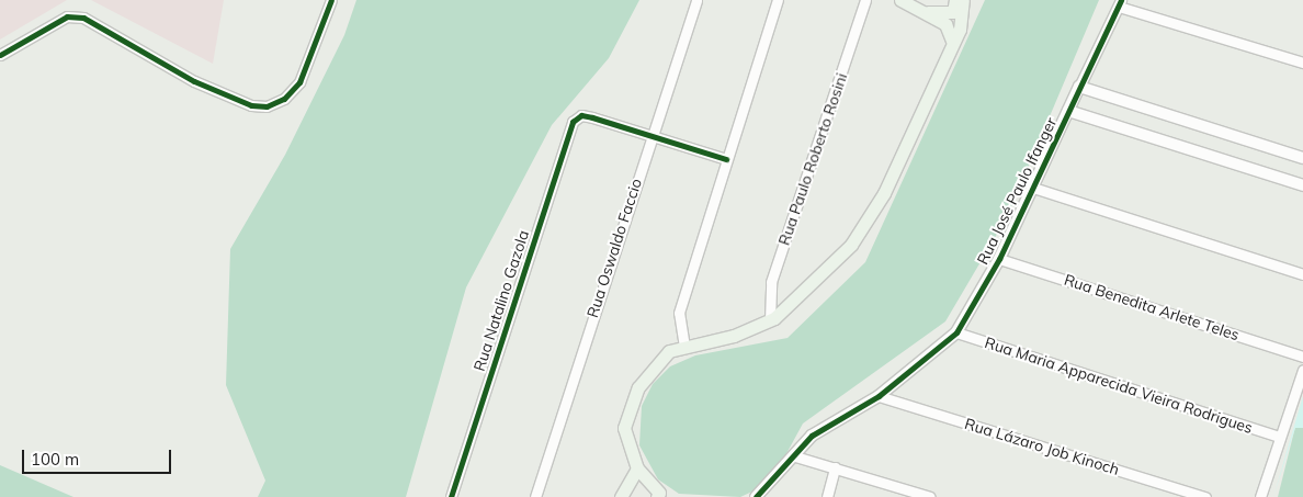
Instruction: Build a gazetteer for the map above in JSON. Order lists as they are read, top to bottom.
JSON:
{
  "streets": {
    "street": [
      "Rua Paulo Roberto Rosini",
      "Rua José Paulo Ifanger",
      "Rua Oswaldo Faccio",
      "Rua Natalino Gazola",
      "Rua Benedita Arlete Teles",
      "Rua Maria Apparecida Vieira Rodrigues",
      "Rua Lázaro Job Kinoch"
    ]
  },
  "crossings": [
    ["Rua José Paulo Ifanger", "Rua Benedita Arlete Teles"],
    ["Rua José Paulo Ifanger", "Rua Maria Apparecida Vieira Rodrigues"],
    ["Rua José Paulo Ifanger", "Rua Lázaro Job Kinoch"],
    ["Rua Oswaldo Faccio", "Rua Natalino Gazola"]
  ],
  "scale_bar": "100 m"
}
